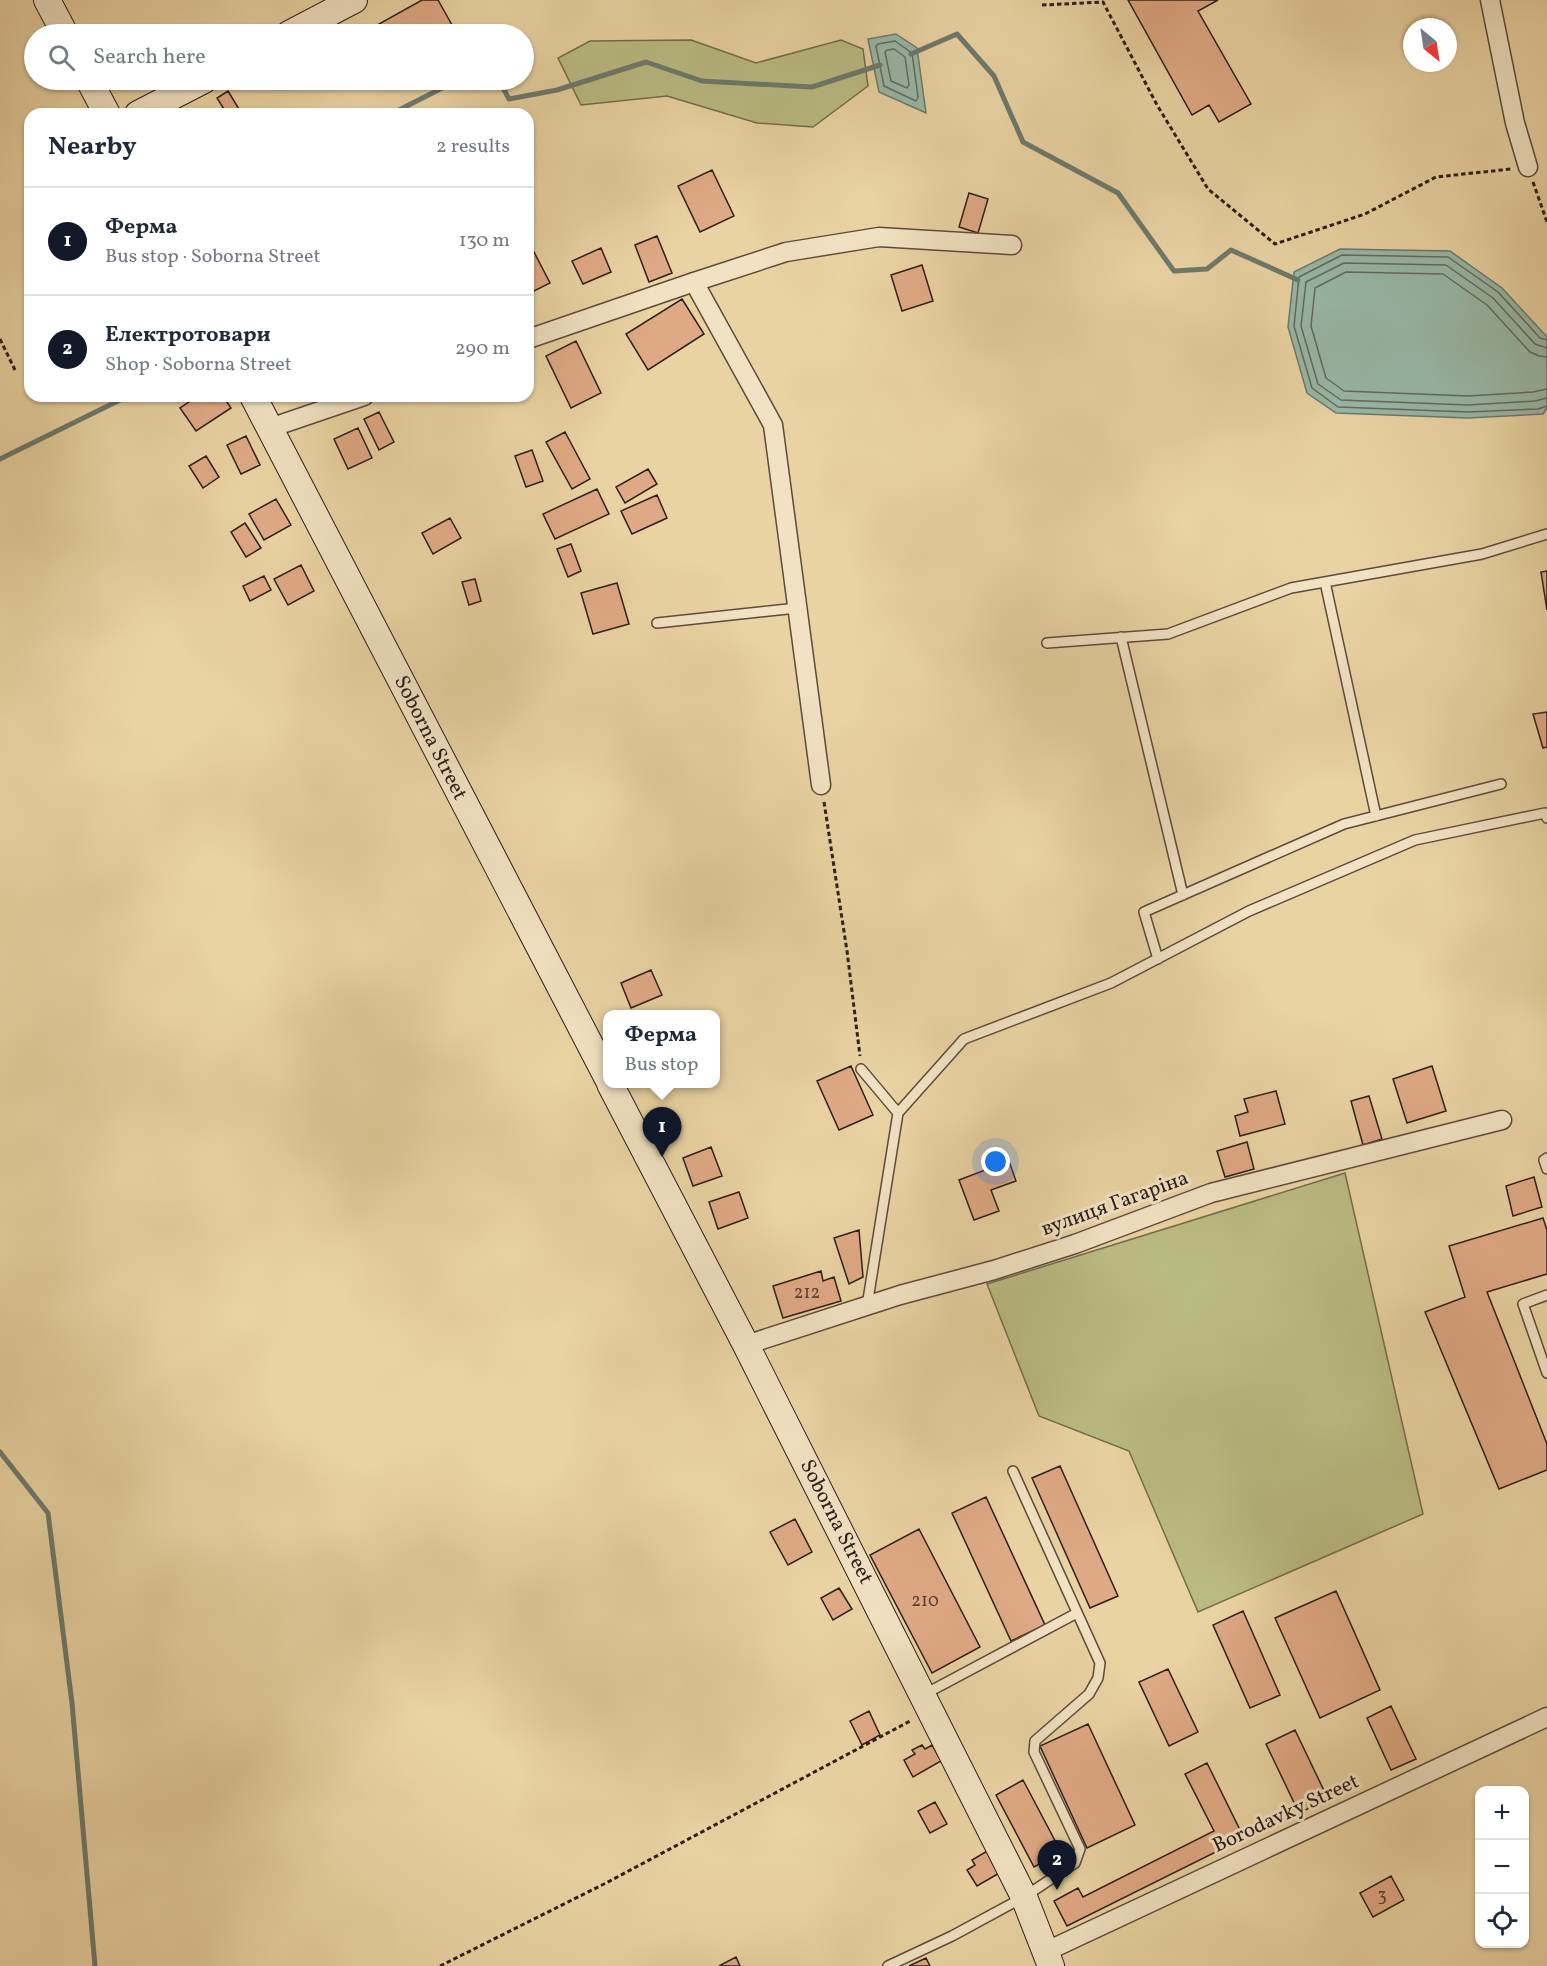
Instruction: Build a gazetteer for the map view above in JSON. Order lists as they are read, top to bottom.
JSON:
{
  "streets": {
    "main road": ["Soborna Street"],
    "street": ["вулиця Гагаріна", "Borodavky Street"]
  },
  "crossings": [
    ["Soborna Street", "вулиця Гагаріна"],
    ["Soborna Street", "Borodavky Street"]
  ],
  "house_numbers": ["212", "210", "3"],
  "north": "bottom right",
  "page": {
    "search": "Search here",
    "heading": ["Nearby", "2 results"],
    "list": [
      {
        "mark": "1",
        "name": "Ферма",
        "note": "Bus stop · Soborna Street",
        "value": "130 m"
      },
      {
        "mark": "2",
        "name": "Електротовари",
        "note": "Shop · Soborna Street",
        "value": "290 m"
      }
    ],
    "popup": ["Ферма", "Bus stop"],
    "pins": ["1", "2"],
    "map_buttons": ["+", "−"]
  }
}
